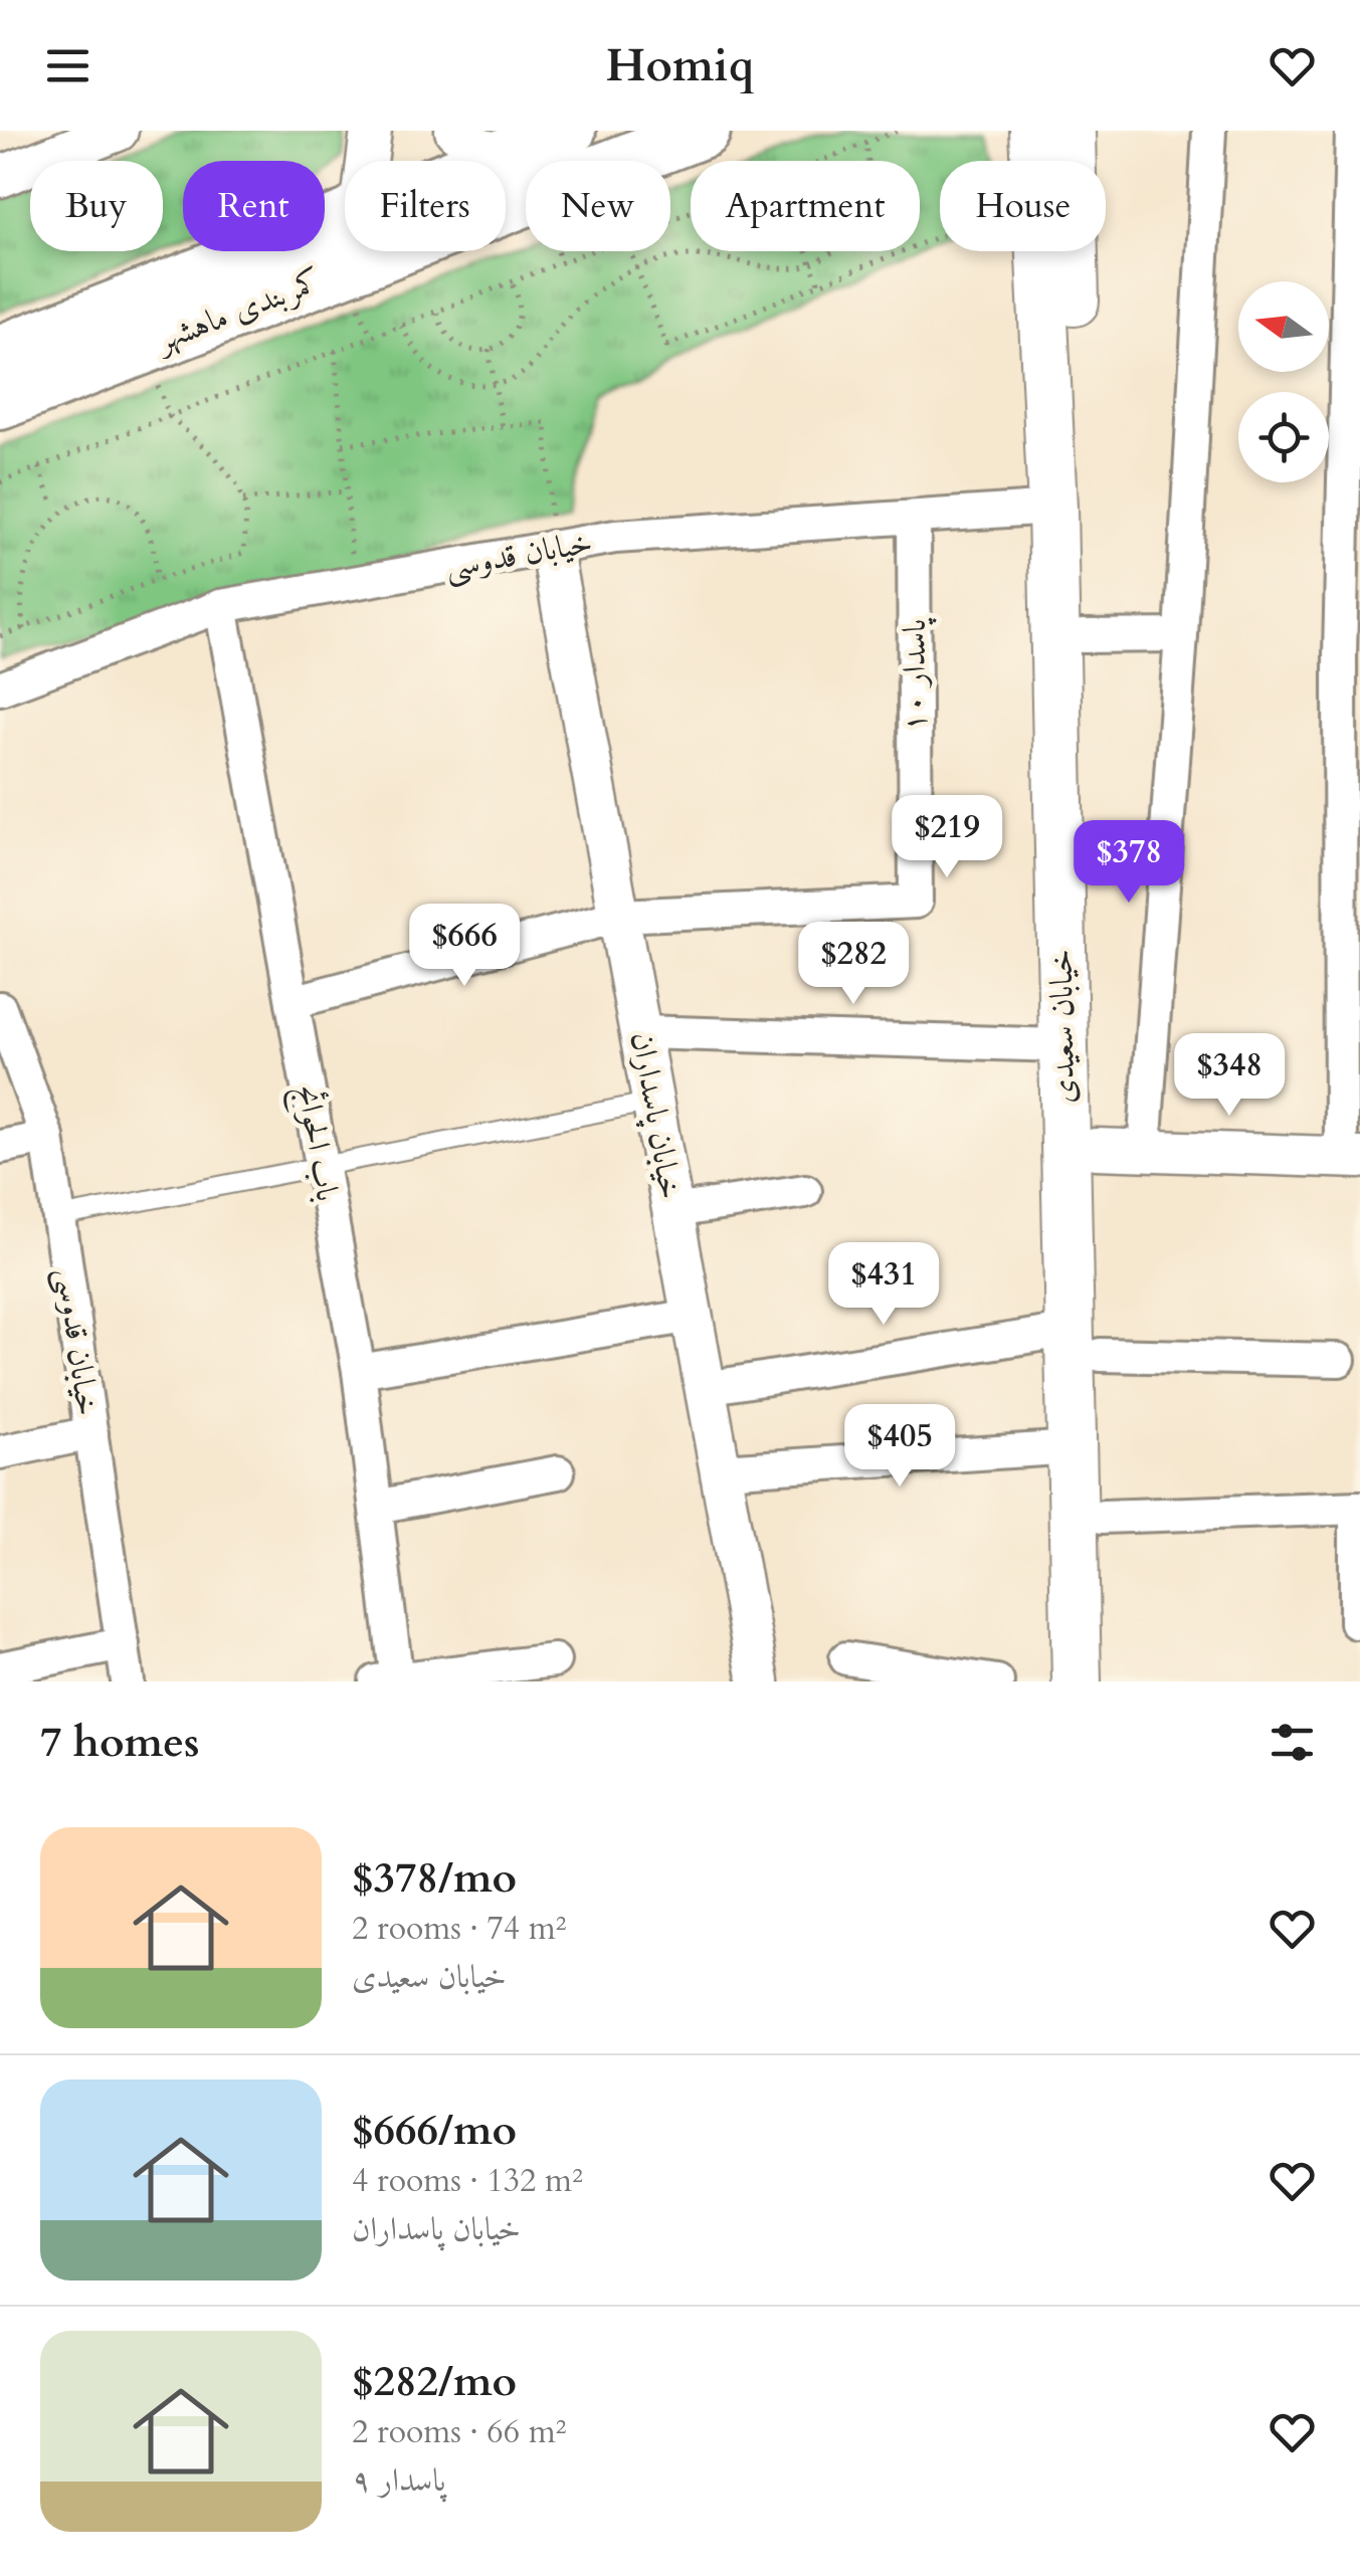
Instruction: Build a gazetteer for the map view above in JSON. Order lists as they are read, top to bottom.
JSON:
{
  "streets": {
    "main road": ["کمربندی ماهشهر", "خیابان سعیدی"],
    "street": [
      "خیابان قدوسی",
      "پاسدار ۱۰",
      "خیابان پاسداران",
      "باب الحوائج"
    ]
  },
  "crossings": [
    ["خیابان قدوسی", "پاسدار ۱۰"],
    ["خیابان قدوسی", "خیابان سعیدی"],
    ["خیابان قدوسی", "خیابان پاسداران"],
    ["خیابان قدوسی", "باب الحوائج"],
    ["پاسدار ۱۰", "خیابان پاسداران"]
  ],
  "north": "left",
  "page": {
    "header": "Homiq",
    "chip": [
      "Buy",
      "Rent",
      "Filters",
      "New",
      "Apartment",
      "House"
    ],
    "price": [
      "$219",
      "$378",
      "$666",
      "$282",
      "$348",
      "$431",
      "$405"
    ],
    "heading": "7 homes",
    "list": [
      {
        "name": "$378/mo",
        "note": "2 rooms · 74 m² · خیابان سعیدی"
      },
      {
        "name": "$666/mo",
        "note": "4 rooms · 132 m² · خیابان پاسداران"
      },
      {
        "name": "$282/mo",
        "note": "2 rooms · 66 m² · پاسدار ۹"
      }
    ]
  }
}
